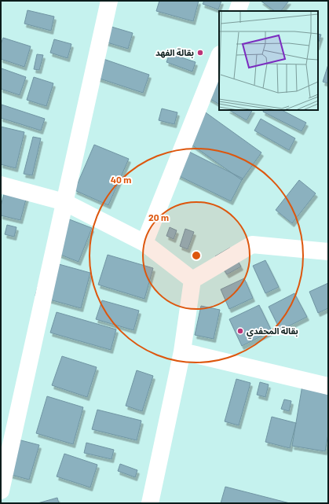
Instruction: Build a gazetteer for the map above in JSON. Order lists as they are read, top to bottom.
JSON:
{
  "places": ["بقالة الفهد", "بقالة المحفدي"],
  "rings": ["40 m", "20 m"]
}
